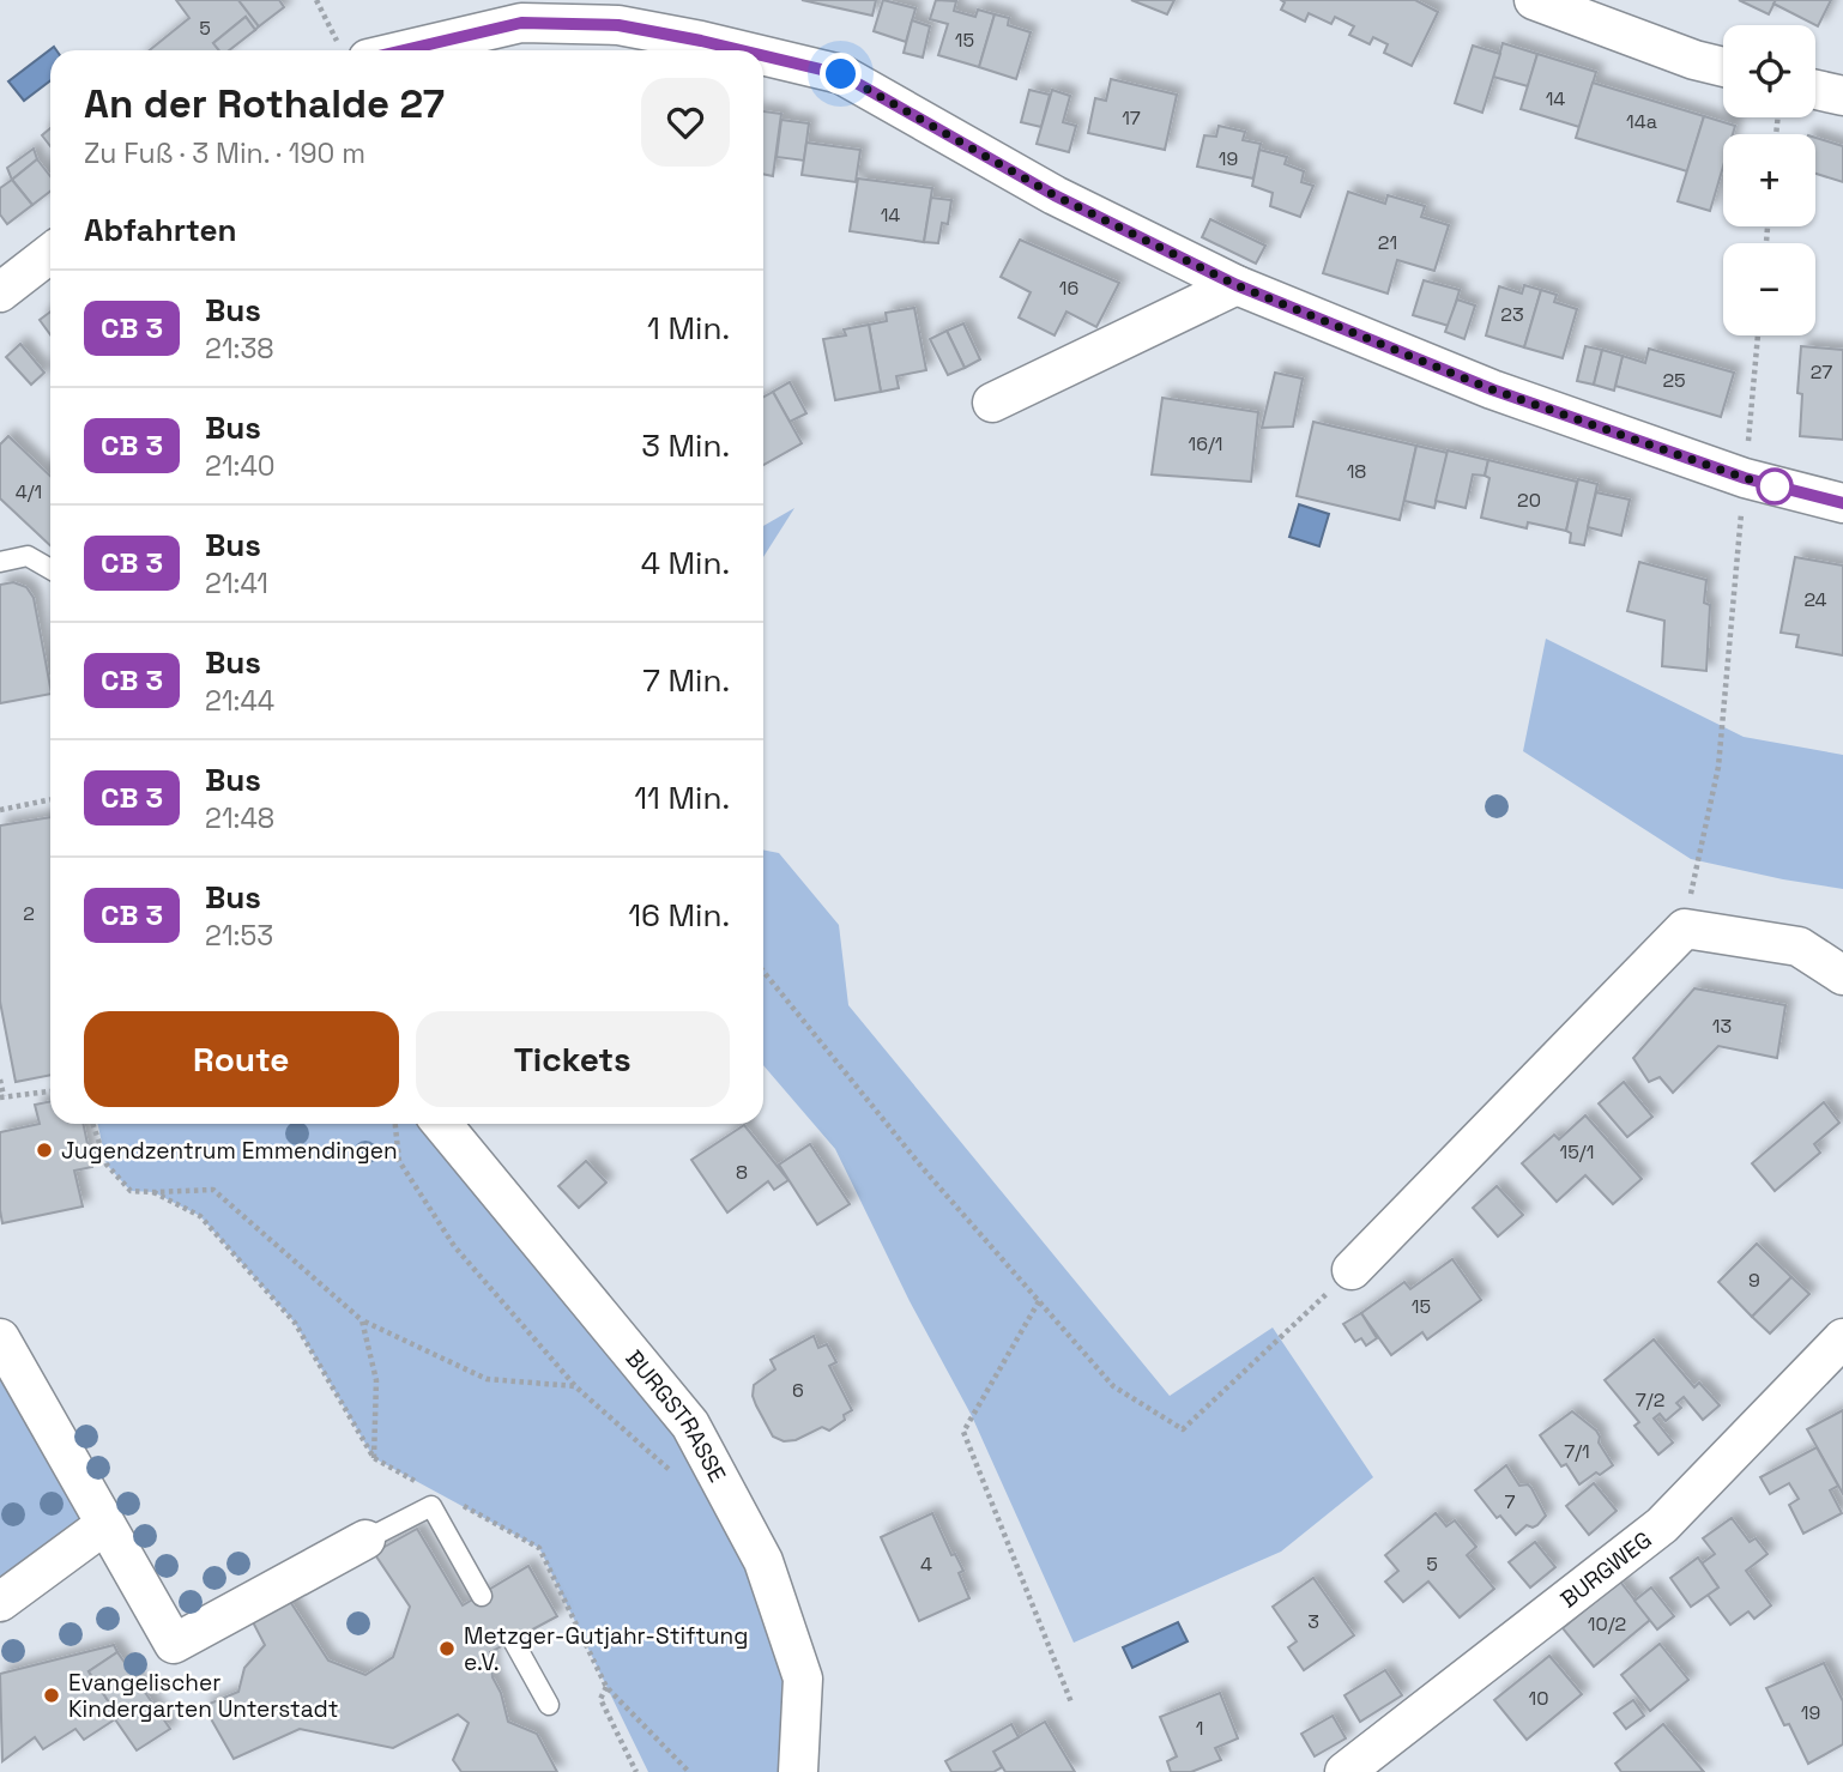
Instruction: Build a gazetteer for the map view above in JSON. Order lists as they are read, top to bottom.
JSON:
{
  "streets": {
    "street": ["BURGSTRASSE", "BURGWEG"]
  },
  "places": ["Jugendzentrum Emmendingen", "Metzger-Gutjahr-Stiftung e.V.", "Evangelischer Kindergarten Unterstadt"],
  "house_numbers": [
    "5",
    "15",
    "14",
    "17",
    "14a",
    "19",
    "14",
    "21",
    "16",
    "23",
    "27",
    "25",
    "16/1",
    "18",
    "4/1",
    "20",
    "24",
    "2",
    "13",
    "15/1",
    "8",
    "9",
    "15",
    "6",
    "7/2",
    "7/1",
    "7",
    "4",
    "5",
    "3",
    "10/2",
    "10",
    "19",
    "1"
  ],
  "page": {
    "map_buttons": ["+", "−"],
    "heading": [
      ["An der Rothalde 27", "Zu Fuß · 3 Min. · 190 m"],
      "Abfahrten"
    ],
    "list": [
      {
        "mark": "CB 3",
        "name": "Bus",
        "note": "21:38",
        "value": "1 Min."
      },
      {
        "mark": "CB 3",
        "name": "Bus",
        "note": "21:40",
        "value": "3 Min."
      },
      {
        "mark": "CB 3",
        "name": "Bus",
        "note": "21:41",
        "value": "4 Min."
      },
      {
        "mark": "CB 3",
        "name": "Bus",
        "note": "21:44",
        "value": "7 Min."
      },
      {
        "mark": "CB 3",
        "name": "Bus",
        "note": "21:48",
        "value": "11 Min."
      },
      {
        "mark": "CB 3",
        "name": "Bus",
        "note": "21:53",
        "value": "16 Min."
      }
    ],
    "buttons": ["Route", "Tickets"]
  }
}
